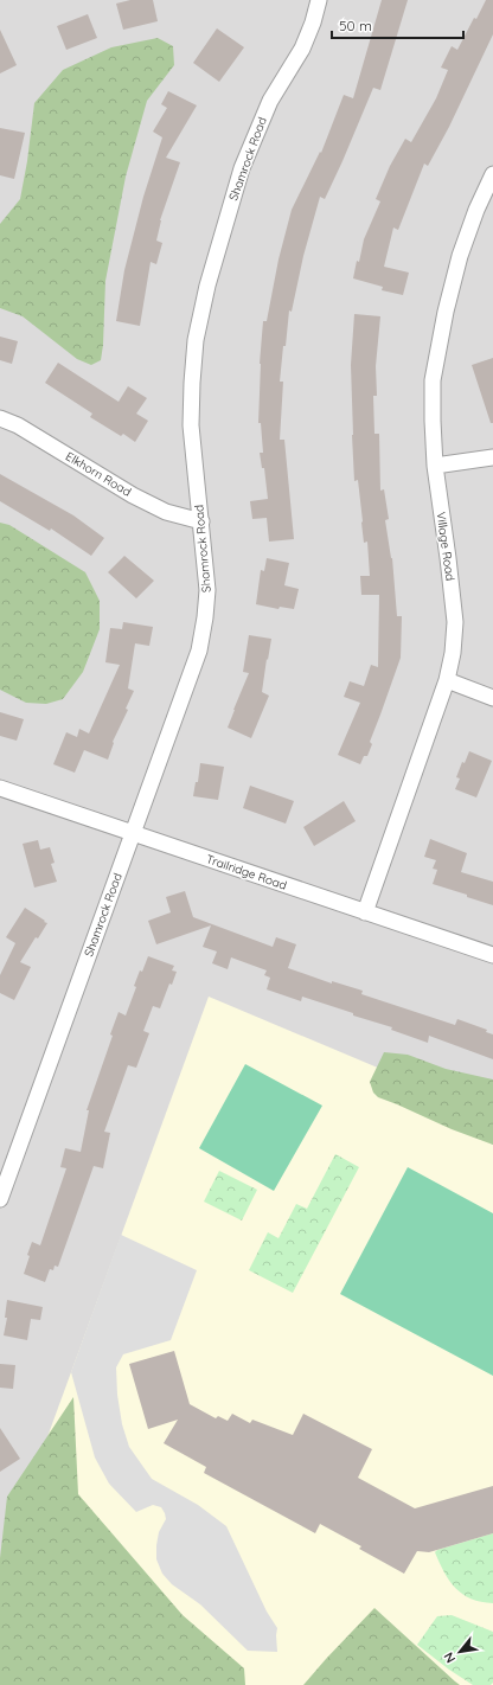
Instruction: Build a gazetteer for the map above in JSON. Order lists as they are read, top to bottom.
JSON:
{
  "streets": {
    "street": [
      "Shamrock Road",
      "Elkhorn Road",
      "Village Road",
      "Trailridge Road"
    ]
  },
  "crossings": [
    ["Shamrock Road", "Elkhorn Road"],
    ["Shamrock Road", "Trailridge Road"],
    ["Village Road", "Trailridge Road"]
  ],
  "scale_bar": "50 m",
  "north": "bottom left"
}
